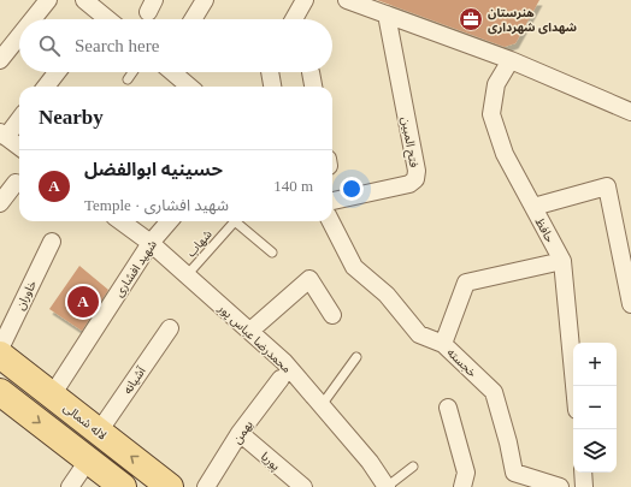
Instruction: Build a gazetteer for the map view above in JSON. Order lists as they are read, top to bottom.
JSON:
{
  "streets": {
    "main road": ["لاله شمالی"],
    "street": [
      "فتح المبین",
      "حافظ",
      "شهید افشاری",
      "خاوران",
      "محمدرضا عباس پور",
      "خجسته",
      "آشیانه",
      "بهمن",
      "پوریا"
    ],
    "lane": ["شهاب"]
  },
  "crossings": [
    ["شهاب", "محمدرضا عباس پور"],
    ["شهید افشاری", "محمدرضا عباس پور"],
    ["شهید افشاری", "لاله شمالی"],
    ["آشیانه", "لاله شمالی"],
    ["بهمن", "پوریا"]
  ],
  "places": {
    "office": ["هنرستان شهدای شهرداری"]
  },
  "page": {
    "search": "Search here",
    "heading": "Nearby",
    "list": [
      {
        "mark": "A",
        "name": "حسینیه ابوالفضل",
        "note": "Temple · شهید افشاری",
        "value": "140 m"
      }
    ],
    "pins": "A",
    "map_buttons": ["+", "−"]
  }
}
